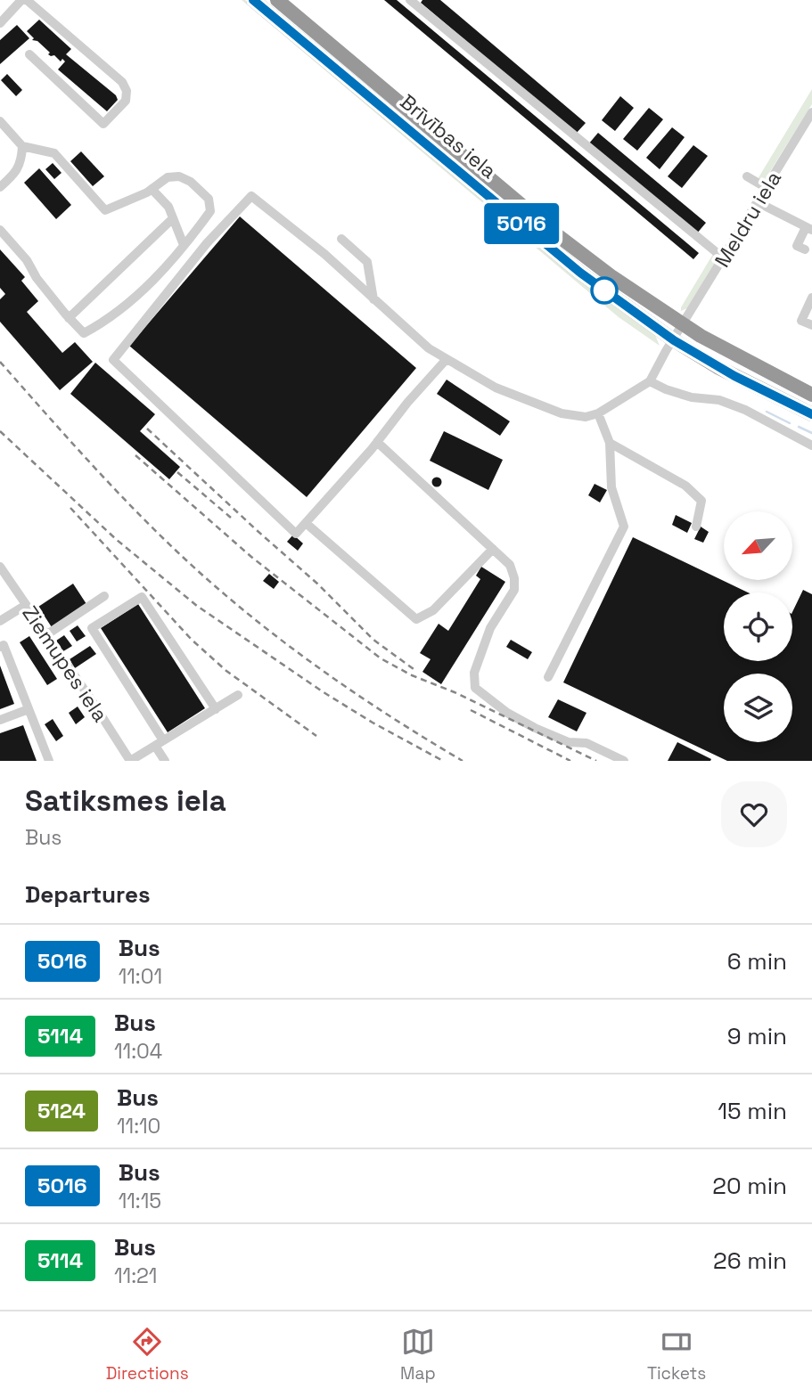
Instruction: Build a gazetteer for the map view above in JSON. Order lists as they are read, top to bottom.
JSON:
{
  "streets": {
    "highway": ["Brīvības iela"],
    "street": ["Meldru iela", "Ziemupes iela"]
  },
  "crossings": [
    ["Brīvības iela", "Meldru iela"]
  ],
  "lines": ["bus line 5016"],
  "north": "bottom left",
  "page": {
    "on_map": "5016",
    "heading": [
      ["Satiksmes iela", "Bus"],
      "Departures"
    ],
    "list": [
      {
        "mark": "5016",
        "name": "Bus",
        "note": "11:01",
        "value": "6 min"
      },
      {
        "mark": "5114",
        "name": "Bus",
        "note": "11:04",
        "value": "9 min"
      },
      {
        "mark": "5124",
        "name": "Bus",
        "note": "11:10",
        "value": "15 min"
      },
      {
        "mark": "5016",
        "name": "Bus",
        "note": "11:15",
        "value": "20 min"
      },
      {
        "mark": "5114",
        "name": "Bus",
        "note": "11:21",
        "value": "26 min"
      }
    ],
    "tabs": ["Directions", "Map", "Tickets"]
  }
}
